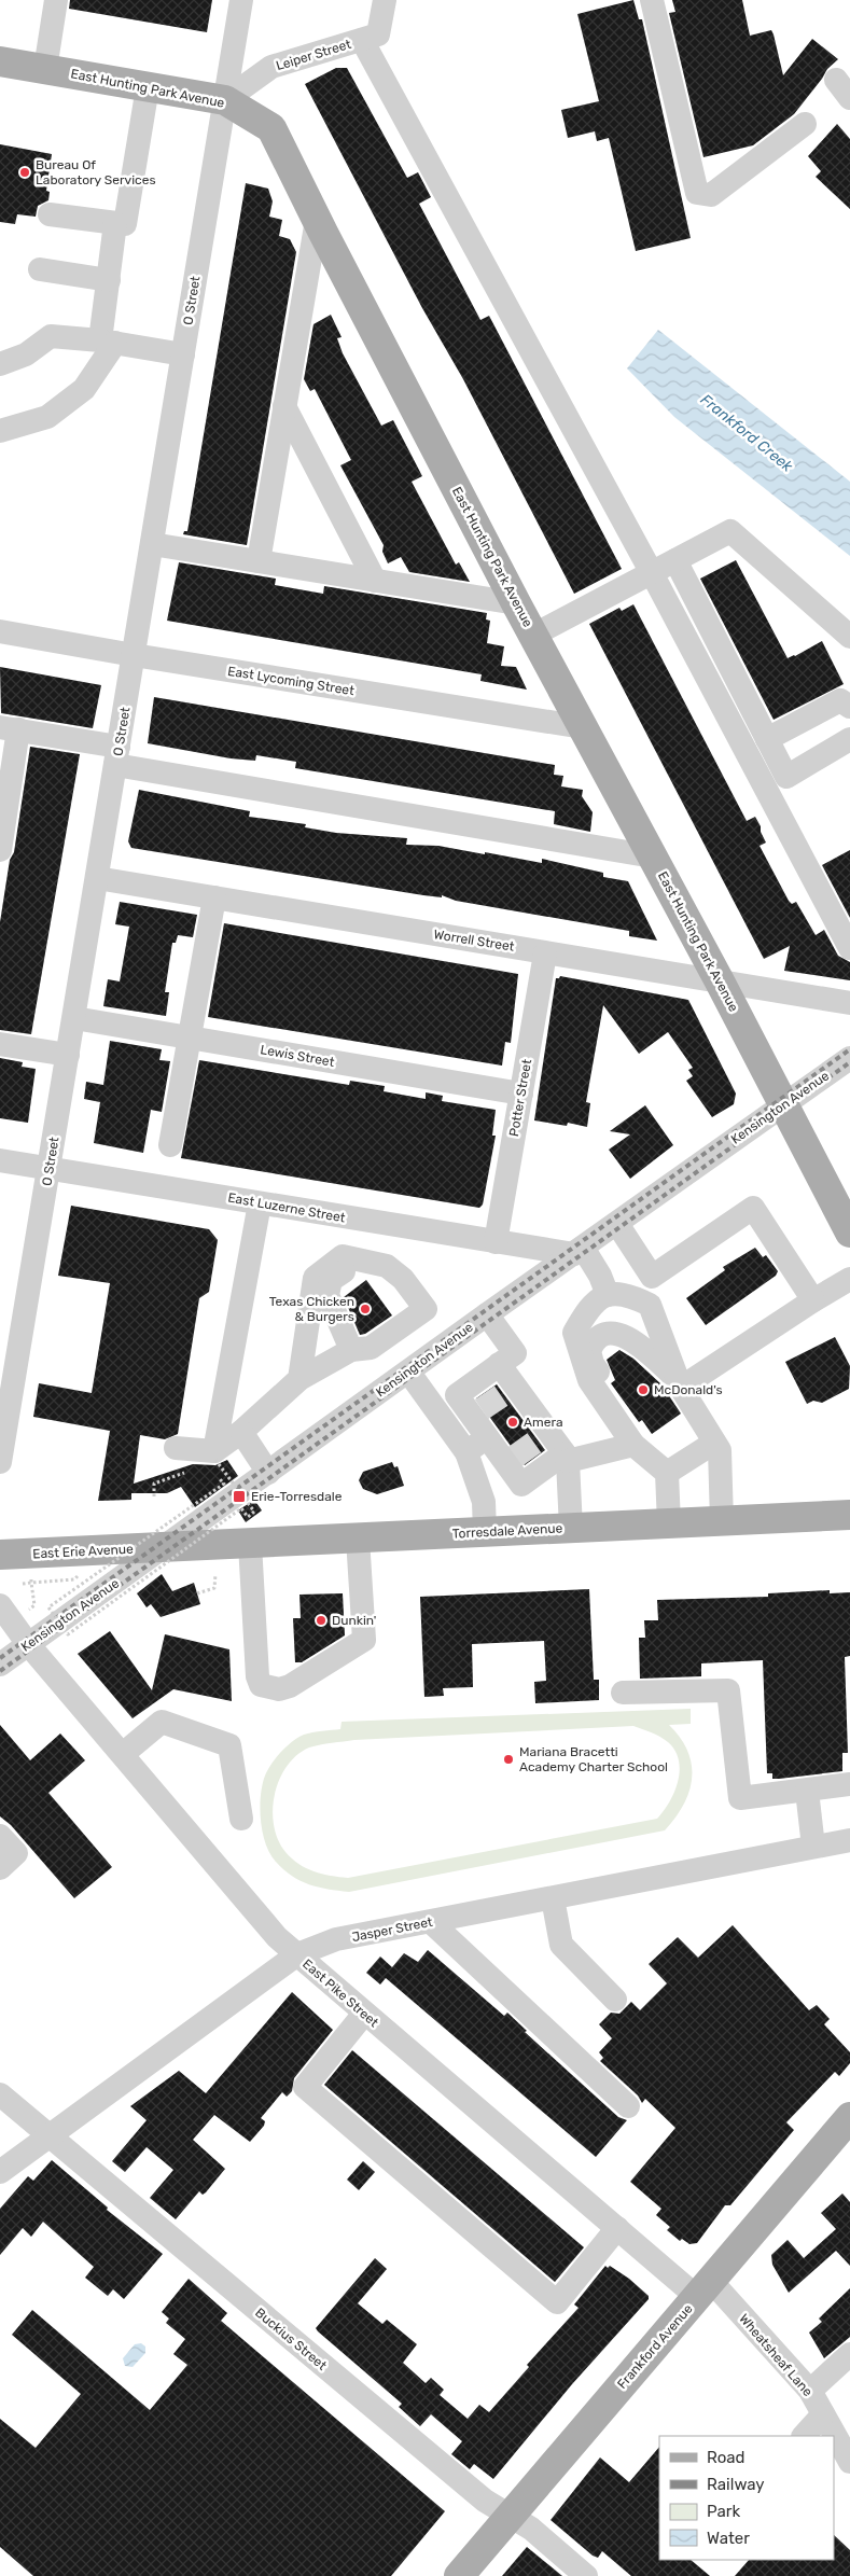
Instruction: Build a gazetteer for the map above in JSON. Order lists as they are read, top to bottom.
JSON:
{
  "streets": {
    "main road": [
      "East Hunting Park Avenue",
      "Torresdale Avenue",
      "East Erie Avenue",
      "Frankford Avenue"
    ],
    "street": [
      "Leiper Street",
      "O Street",
      "East Lycoming Street",
      "Worrell Street",
      "Lewis Street",
      "Potter Street",
      "Kensington Avenue",
      "East Luzerne Street",
      "Jasper Street",
      "East Pike Street",
      "Buckius Street",
      "Wheatsheaf Lane"
    ]
  },
  "crossings": [
    ["Leiper Street", "East Hunting Park Avenue"],
    ["Leiper Street", "O Street"],
    ["East Hunting Park Avenue", "O Street"],
    ["East Hunting Park Avenue", "East Lycoming Street"],
    ["East Hunting Park Avenue", "Worrell Street"],
    ["East Hunting Park Avenue", "Kensington Avenue"],
    ["O Street", "East Lycoming Street"],
    ["O Street", "Worrell Street"],
    ["O Street", "Lewis Street"],
    ["O Street", "East Luzerne Street"],
    ["Worrell Street", "Potter Street"],
    ["Lewis Street", "Potter Street"],
    ["Potter Street", "East Luzerne Street"],
    ["Kensington Avenue", "East Luzerne Street"],
    ["Kensington Avenue", "Torresdale Avenue"],
    ["Kensington Avenue", "East Erie Avenue"],
    ["Kensington Avenue", "East Pike Street"],
    ["Torresdale Avenue", "East Erie Avenue"],
    ["Jasper Street", "East Pike Street"],
    ["Jasper Street", "Buckius Street"],
    ["East Pike Street", "Frankford Avenue"],
    ["East Pike Street", "Wheatsheaf Lane"],
    ["Buckius Street", "Frankford Avenue"],
    ["Frankford Avenue", "Wheatsheaf Lane"]
  ],
  "water": ["Frankford Creek"],
  "places": {
    "other": [
      "Bureau Of Laboratory Services",
      "Texas Chicken & Burgers",
      "McDonald's",
      "Amera",
      "Dunkin'",
      "Mariana Bracetti Academy Charter School"
    ],
    "transit": ["Erie-Torresdale"]
  },
  "legend": [
    "Road",
    "Railway",
    "Park",
    "Water"
  ]
}
